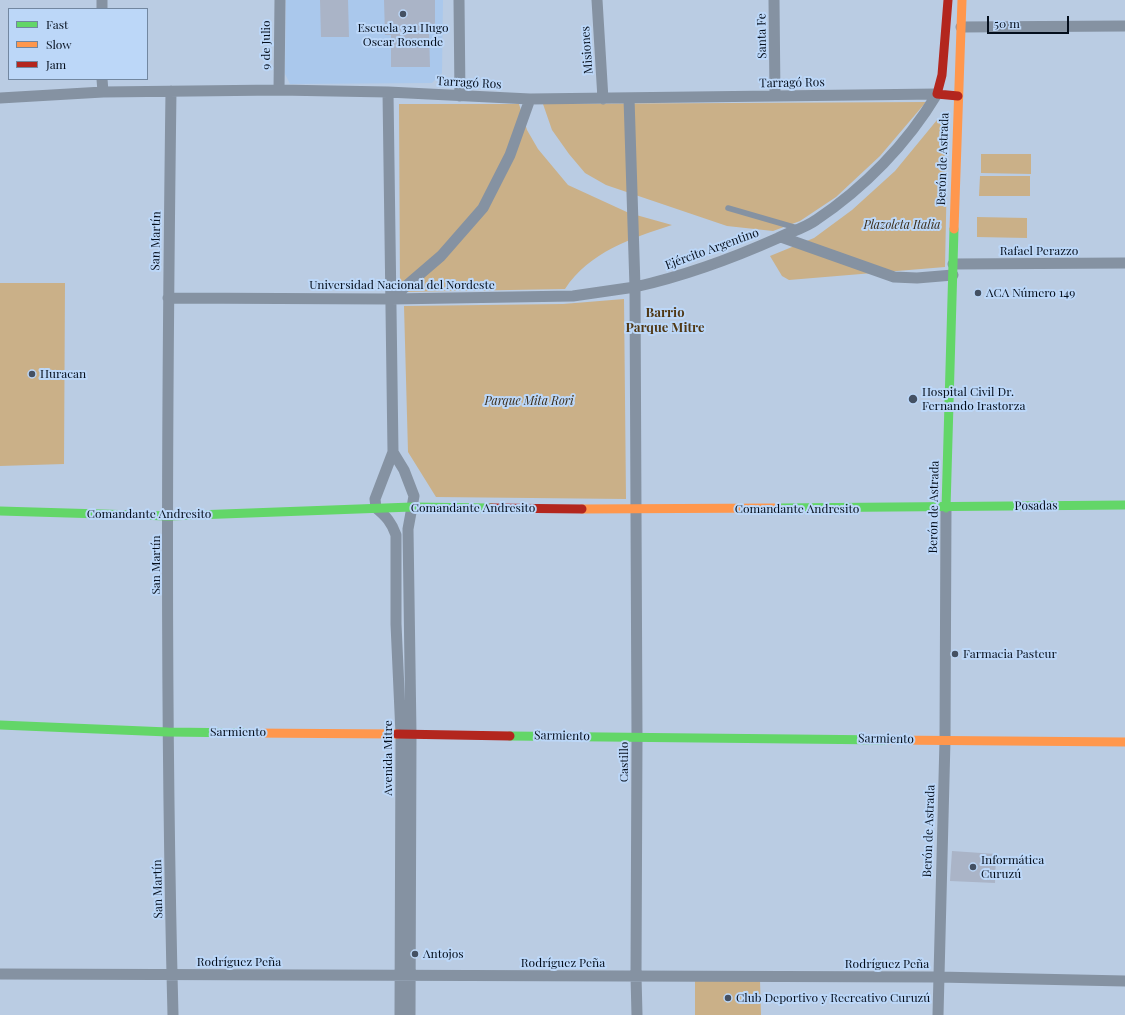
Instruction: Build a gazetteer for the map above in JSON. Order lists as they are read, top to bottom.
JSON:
{
  "streets": {
    "street": [
      "Santa Fe",
      "9 de Julio",
      "Misiones",
      "Tarragó Ros",
      "Berón de Astrada",
      "San Martín",
      "Ejército Argentino",
      "Rafael Perazzo",
      "Universidad Nacional del Nordeste",
      "Posadas",
      "Comandante Andresito",
      "Sarmiento",
      "Avenida Mitre",
      "Castillo",
      "Rodríguez Peña"
    ]
  },
  "crossings": [
    ["Santa Fe", "Tarragó Ros"],
    ["9 de Julio", "Tarragó Ros"],
    ["Misiones", "Tarragó Ros"],
    ["Tarragó Ros", "San Martín"],
    ["Tarragó Ros", "Ejército Argentino"],
    ["Berón de Astrada", "Rafael Perazzo"],
    ["Berón de Astrada", "Posadas"],
    ["Berón de Astrada", "Comandante Andresito"],
    ["Berón de Astrada", "Sarmiento"],
    ["Berón de Astrada", "Rodríguez Peña"],
    ["San Martín", "Universidad Nacional del Nordeste"],
    ["San Martín", "Comandante Andresito"],
    ["San Martín", "Sarmiento"],
    ["San Martín", "Rodríguez Peña"],
    ["Ejército Argentino", "Rafael Perazzo"],
    ["Ejército Argentino", "Universidad Nacional del Nordeste"],
    ["Posadas", "Comandante Andresito"],
    ["Comandante Andresito", "Avenida Mitre"],
    ["Comandante Andresito", "Castillo"],
    ["Sarmiento", "Avenida Mitre"],
    ["Sarmiento", "Castillo"],
    ["Avenida Mitre", "Rodríguez Peña"],
    ["Castillo", "Rodríguez Peña"]
  ],
  "districts": ["Barrio Parque Mitre"],
  "parks": ["Plazoleta Italia", "Parque Mita Rori"],
  "places": [
    "Escuela 321 Hugo Oscar Rosende",
    "ACA Número 149",
    "Huracan",
    "Hospital Civil Dr. Fernando Irastorza",
    "Farmacia Pasteur",
    "Informática Curuzú",
    "Antojos",
    "Club Deportivo y Recreativo Curuzú"
  ],
  "legend": ["Fast", "Slow", "Jam"],
  "scale_bar": "50 m"
}
